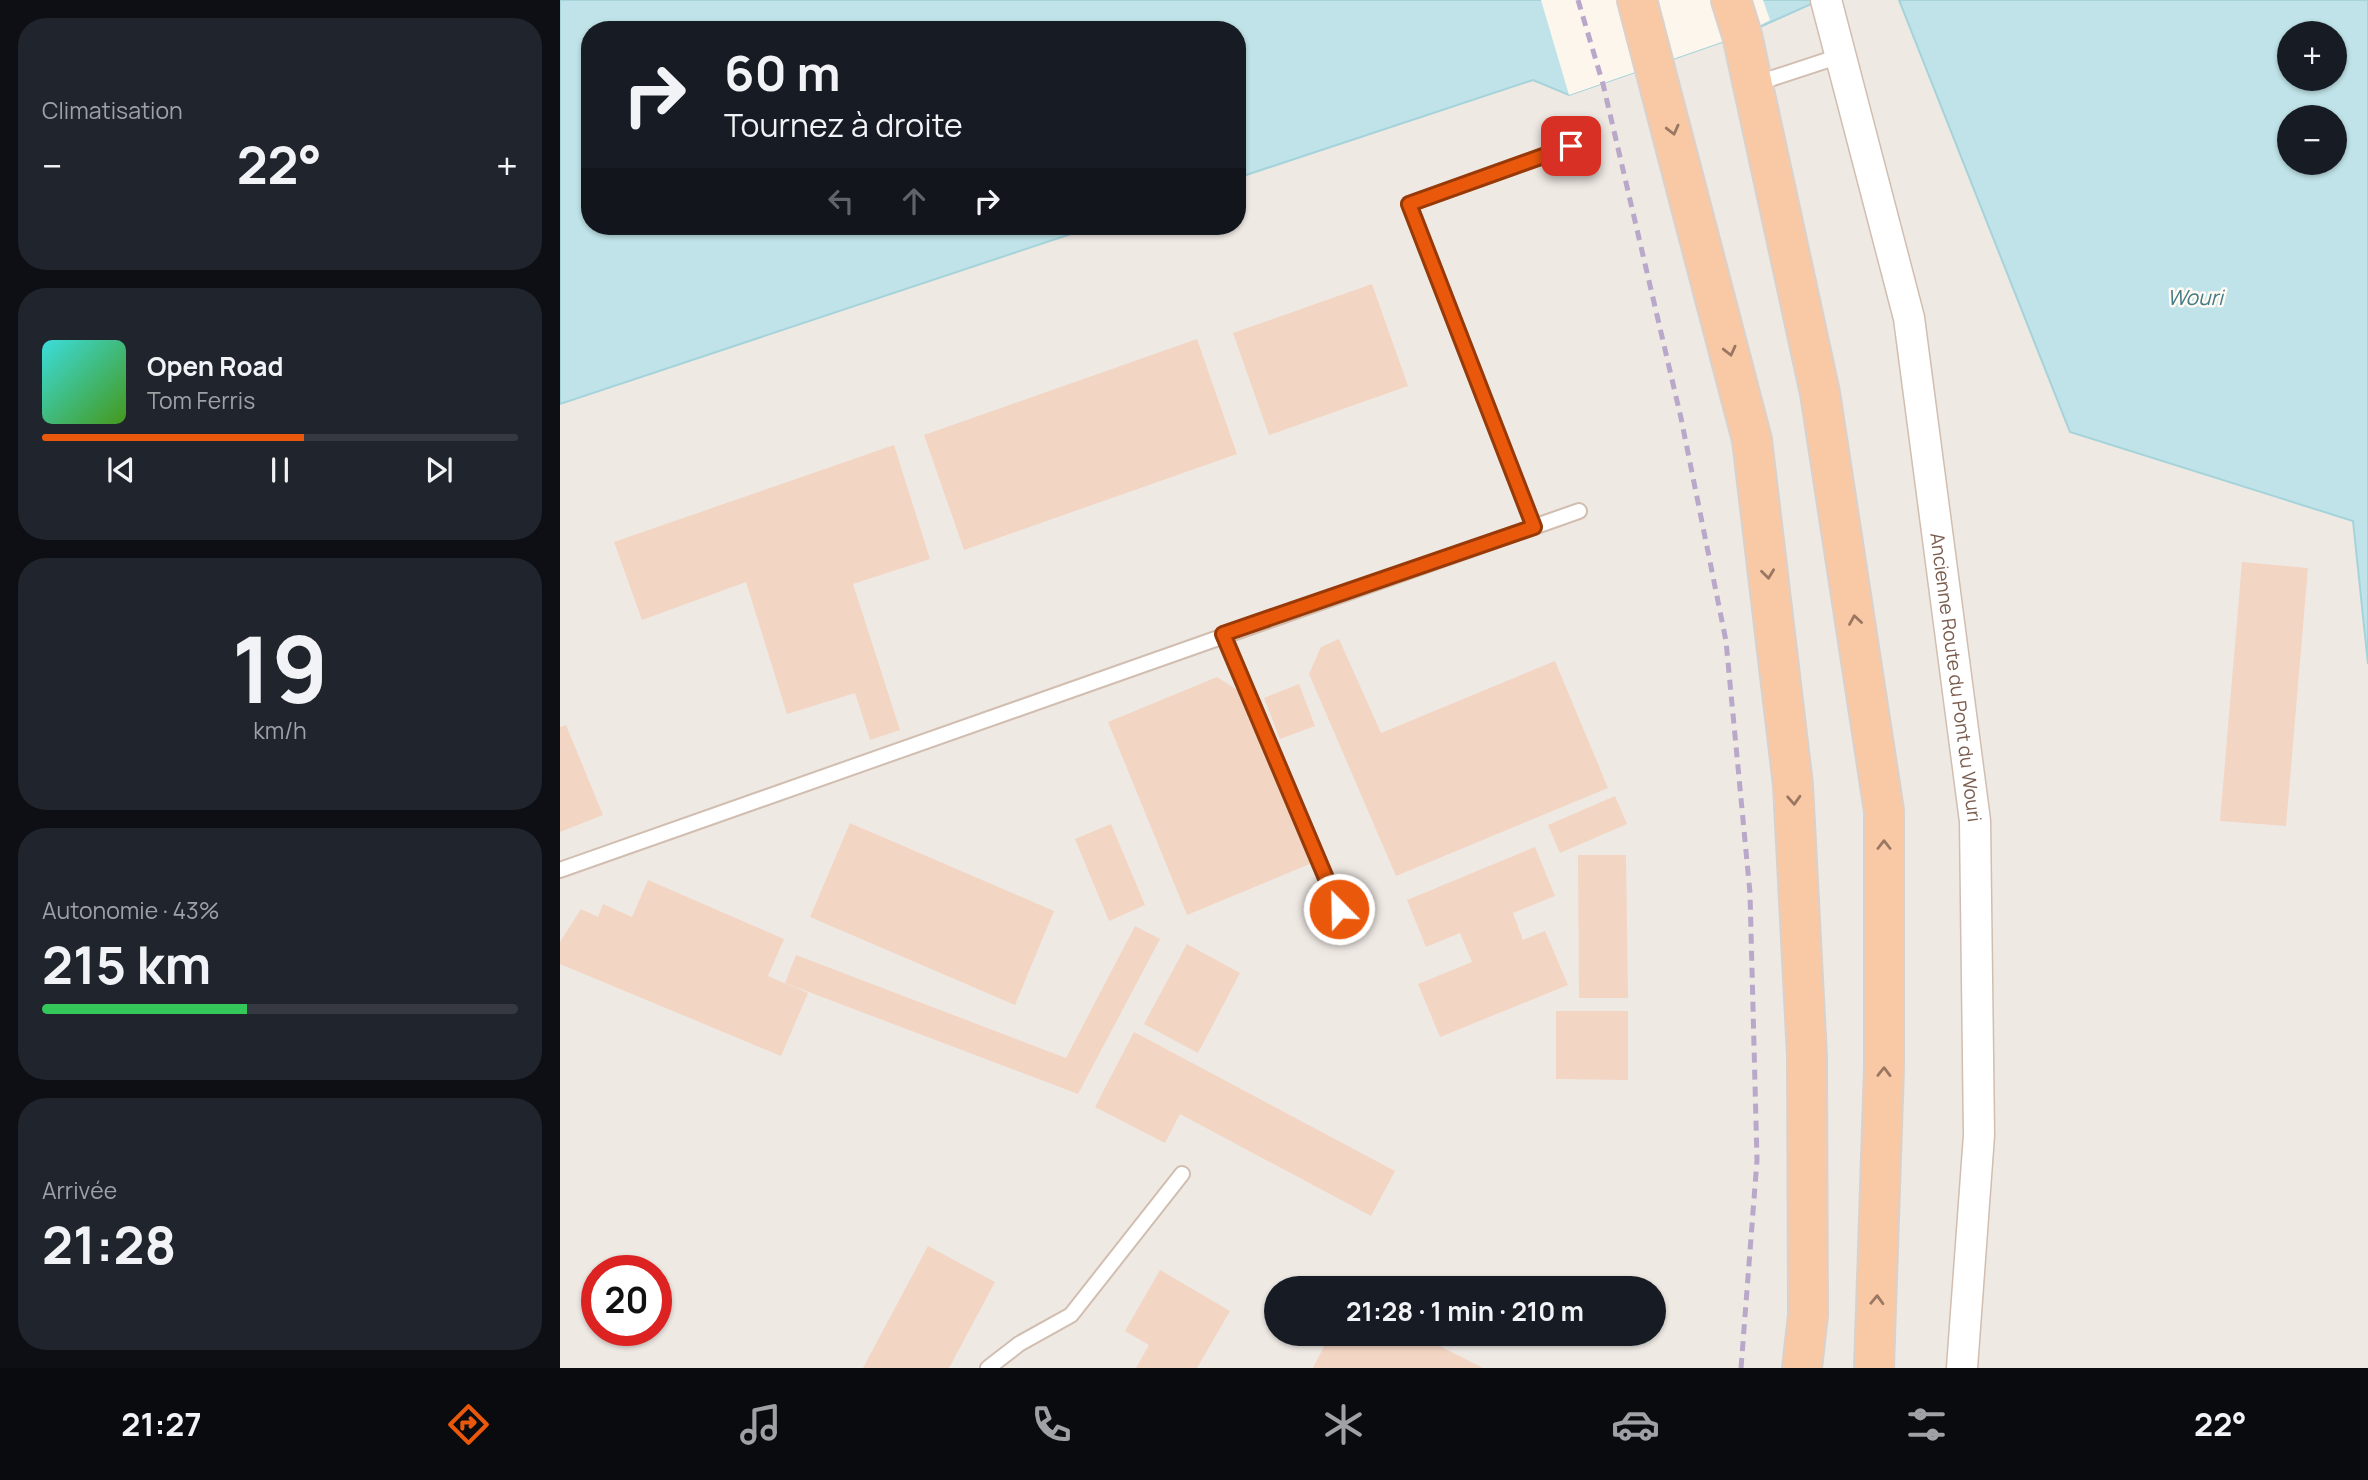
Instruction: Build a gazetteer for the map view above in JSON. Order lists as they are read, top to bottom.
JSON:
{
  "streets": {
    "street": ["Ancienne Route du Pont du Wouri"]
  },
  "water": ["Wouri"],
  "page": {
    "tile": [
      "Climatisation",
      ["19", "km/h"],
      ["Autonomie · 43%", "215 km"],
      ["Arrivée", "21:28"]
    ],
    "map_buttons": ["+", "−"],
    "turn": ["60 m", "Tournez à droite"],
    "heat": ["−", "22°", "+"],
    "song": ["Open Road", "Tom Ferris"],
    "limit": "20",
    "trip": "21:28 · 1 min · 210 m",
    "tabs": ["21:27", "22°"]
  }
}
